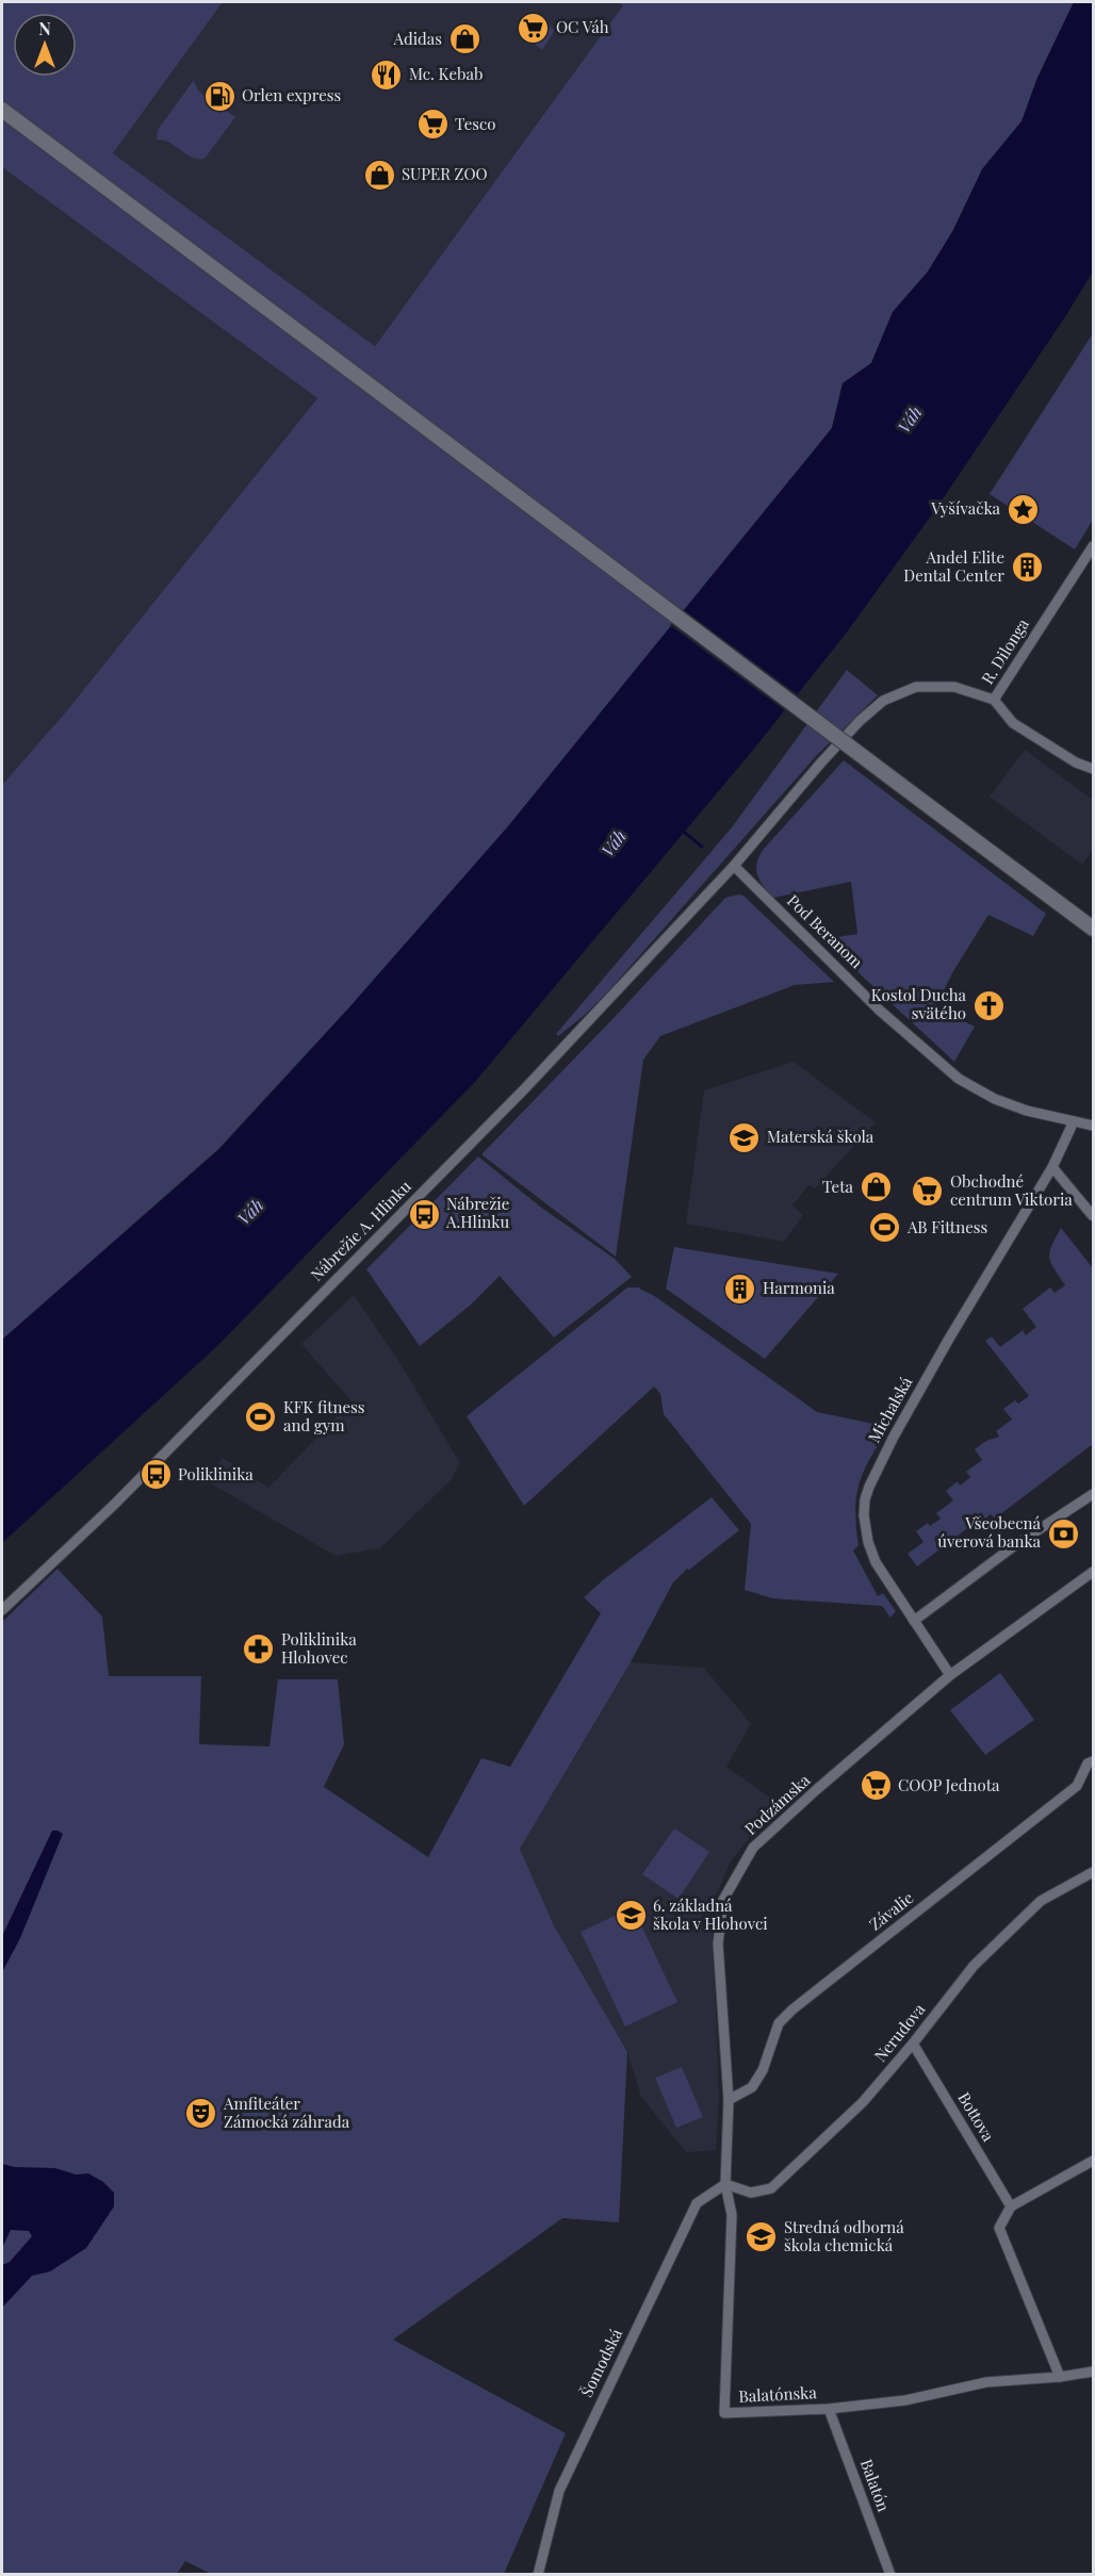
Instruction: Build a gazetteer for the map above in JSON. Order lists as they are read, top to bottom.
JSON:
{
  "streets": {
    "street": [
      "R. Dilonga",
      "Pod Beranom",
      "Nábrežie A. Hlinku",
      "Michalská",
      "Podzámska",
      "Závalie",
      "Nerudova",
      "Bottova",
      "Šomodská",
      "Balatónska",
      "Balatón"
    ]
  },
  "crossings": [
    ["R. Dilonga", "Pod Beranom"],
    ["R. Dilonga", "Nábrežie A. Hlinku"],
    ["Pod Beranom", "Nábrežie A. Hlinku"],
    ["Pod Beranom", "Michalská"],
    ["Michalská", "Podzámska"],
    ["Podzámska", "Závalie"],
    ["Podzámska", "Nerudova"],
    ["Podzámska", "Šomodská"],
    ["Podzámska", "Balatónska"],
    ["Nerudova", "Bottova"],
    ["Nerudova", "Šomodská"],
    ["Nerudova", "Balatónska"],
    ["Šomodská", "Balatónska"],
    ["Balatónska", "Balatón"]
  ],
  "water": ["Váh"],
  "places": {
    "supermarket": [
      "OC Váh",
      "Tesco",
      "Obchodné centrum Viktoria",
      "COOP Jednota"
    ],
    "shop": ["Adidas", "SUPER ZOO", "Teta"],
    "restaurant": ["Mc. Kebab"],
    "fuel station": ["Orlen express"],
    "place": ["Vyšívačka"],
    "building": ["Andel Elite Dental Center", "Harmonia"],
    "church": ["Kostol Ducha svätého"],
    "school or university": ["Materská škola", "6. základná škola v Hlohovci", "Stredná odborná škola chemická"],
    "bus stop": ["Nábrežie A.Hlinku", "Poliklinika"],
    "sports": ["AB Fittness", "KFK fitness and gym"],
    "bank": ["Všeobecná úverová banka"],
    "pharmacy": ["Poliklinika Hlohovec"],
    "theatre": ["Amfiteáter Zámocká záhrada"]
  },
  "north": "top"
}
